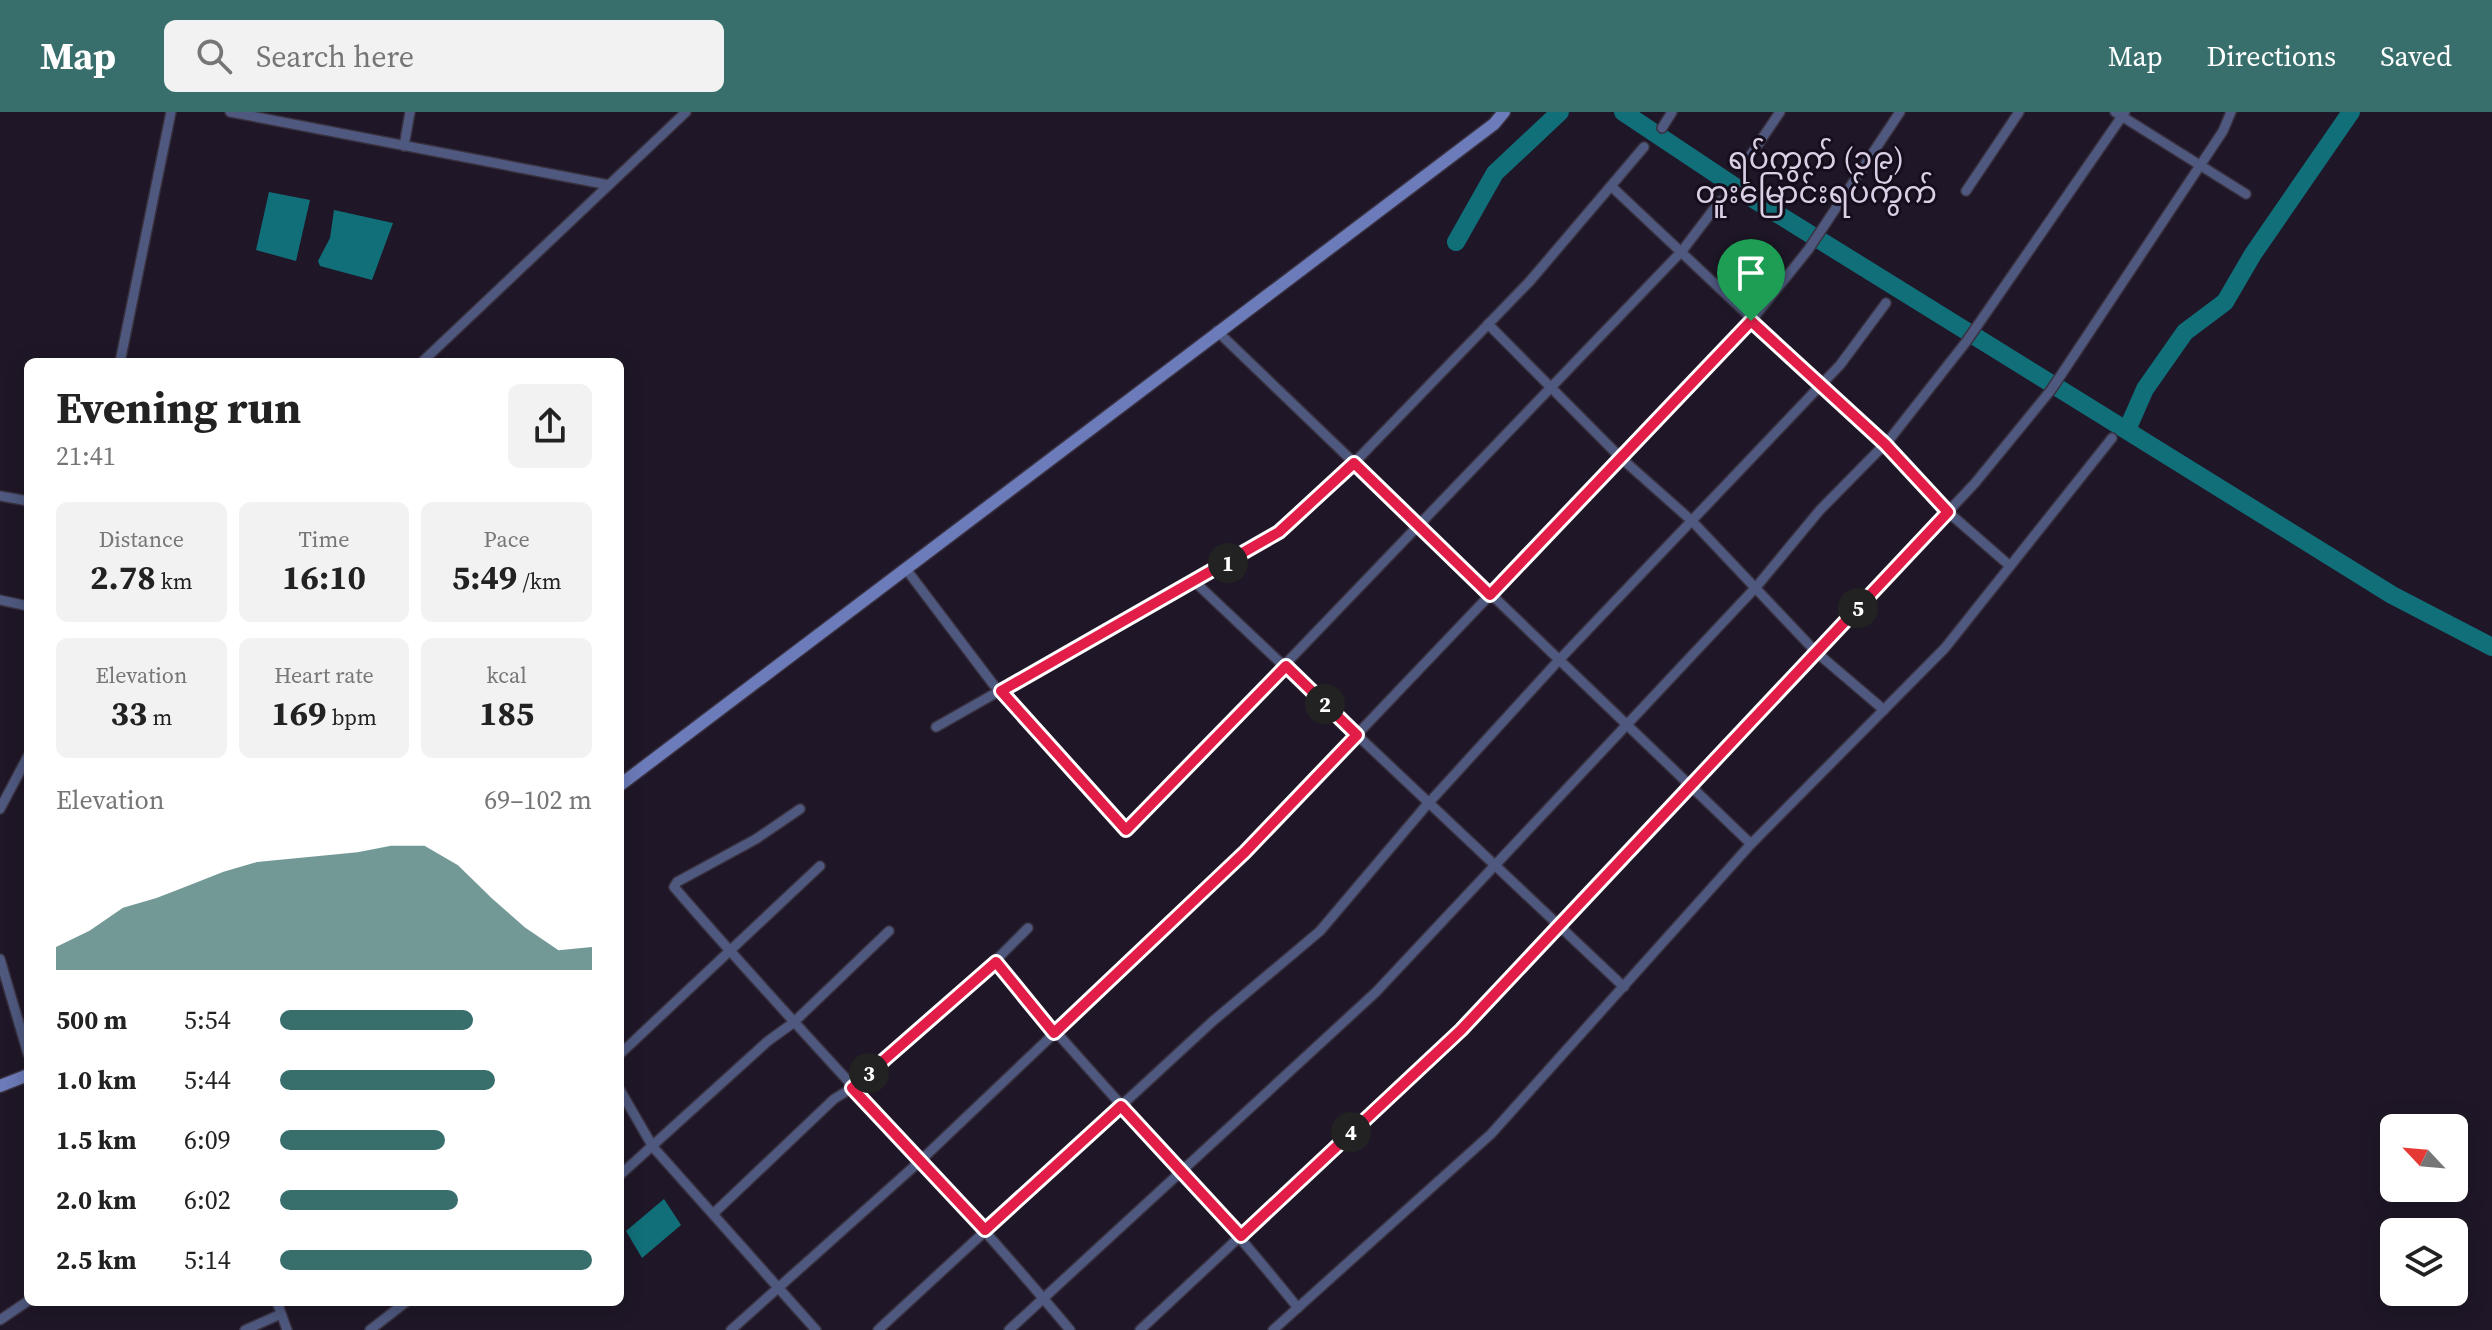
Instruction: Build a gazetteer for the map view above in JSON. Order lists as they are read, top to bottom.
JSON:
{
  "districts": ["ရပ်ကွက် (၁၉) တူးမြောင်းရပ်ကွက်"],
  "north": "top left",
  "page": {
    "header": "Map",
    "search": "Search here",
    "nav": ["Map", "Directions", "Saved"],
    "heading": ["Evening run", "21:41"],
    "stats": [
      ["Distance", "2.78 km"],
      ["Time", "16:10"],
      ["Pace", "5:49 /km"],
      ["Elevation", "33 m"],
      ["Heart rate", "169 bpm"],
      ["kcal", "185"]
    ],
    "pins": [
      "1",
      "5",
      "2",
      "3",
      "4"
    ],
    "chart": ["Elevation", "69–102 m"],
    "list": [
      {
        "name": "500 m",
        "note": "5:54"
      },
      {
        "name": "1.0 km",
        "note": "5:44"
      },
      {
        "name": "1.5 km",
        "note": "6:09"
      },
      {
        "name": "2.0 km",
        "note": "6:02"
      },
      {
        "name": "2.5 km",
        "note": "5:14"
      }
    ]
  }
}
